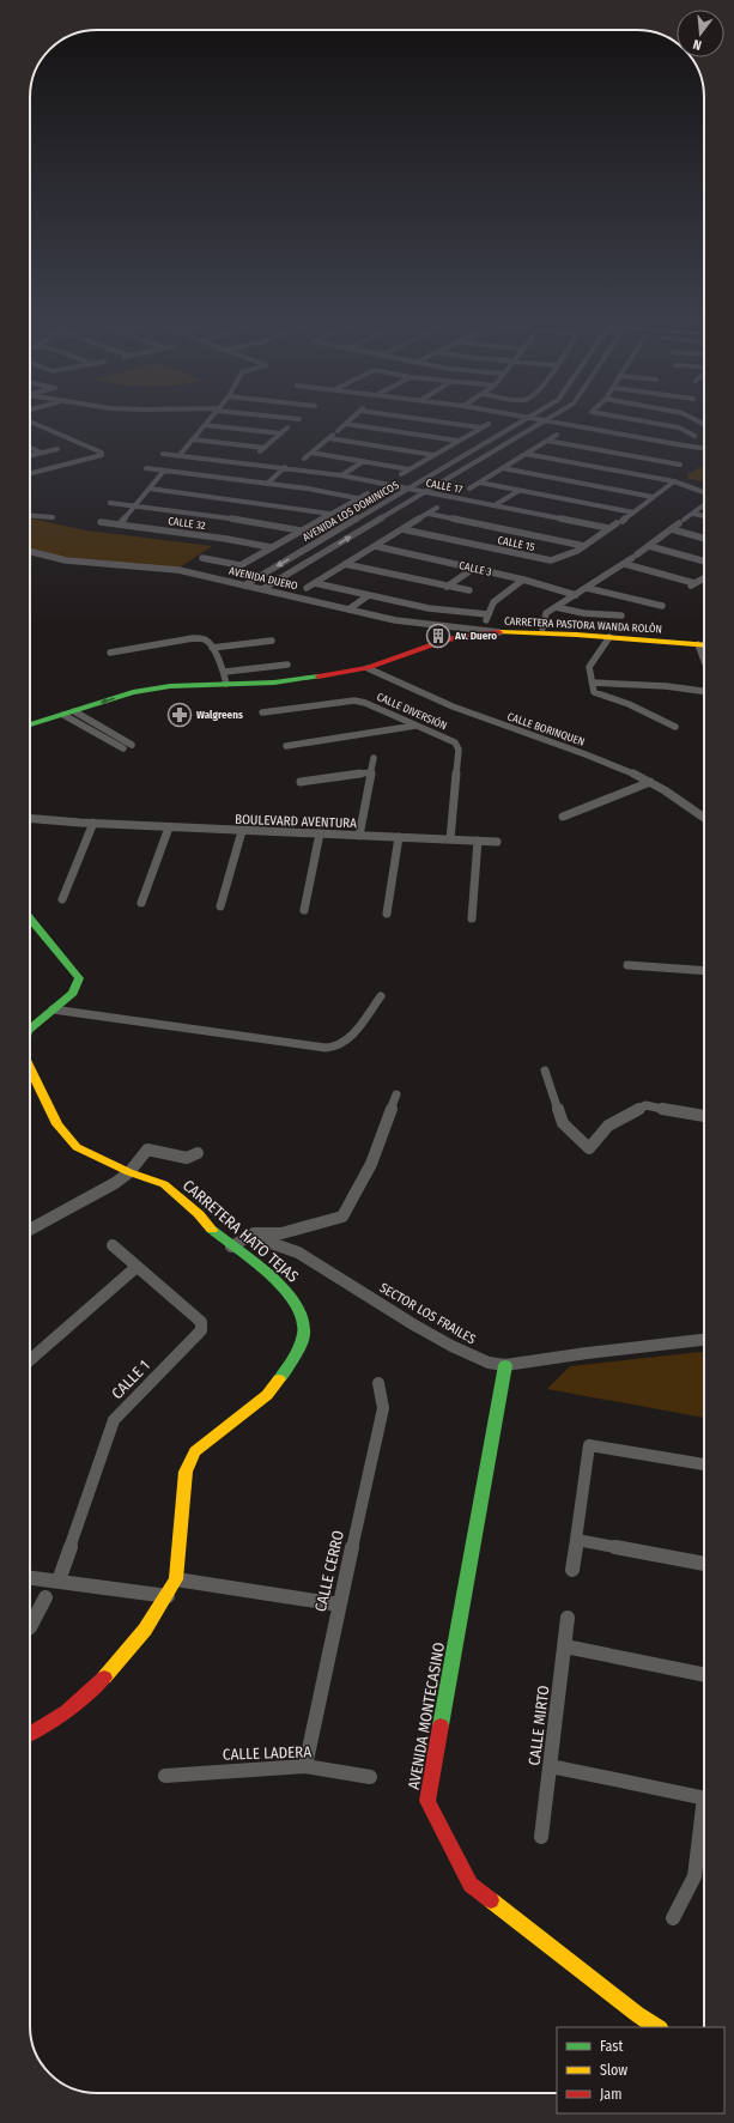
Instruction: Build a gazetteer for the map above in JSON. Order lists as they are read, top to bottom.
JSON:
{
  "streets": {
    "street": [
      "CALLE 17",
      "AVENIDA LOS DOMINICOS",
      "CALLE 32",
      "CALLE 15",
      "CALLE 3",
      "AVENIDA DUERO",
      "CARRETERA PASTORA WANDA ROLÓN",
      "CALLE DIVERSIÓN",
      "CALLE BORINQUEN",
      "BOULEVARD AVENTURA",
      "CARRETERA HATO TEJAS",
      "SECTOR LOS FRAILES",
      "CALLE 1",
      "CALLE CERRO",
      "AVENIDA MONTECASINO",
      "CALLE MIRTO",
      "CALLE LADERA"
    ]
  },
  "crossings": [
    ["CALLE 17", "AVENIDA LOS DOMINICOS"],
    ["CALLE 17", "CALLE 15"],
    ["AVENIDA LOS DOMINICOS", "AVENIDA DUERO"],
    ["AVENIDA DUERO", "CARRETERA PASTORA WANDA ROLÓN"],
    ["CARRETERA PASTORA WANDA ROLÓN", "CALLE BORINQUEN"],
    ["CALLE DIVERSIÓN", "BOULEVARD AVENTURA"],
    ["SECTOR LOS FRAILES", "AVENIDA MONTECASINO"],
    ["CALLE CERRO", "CALLE LADERA"]
  ],
  "places": {
    "building": ["Av. Duero"],
    "pharmacy": ["Walgreens"]
  },
  "legend": ["Fast", "Slow", "Jam"],
  "north": "bottom"
}
